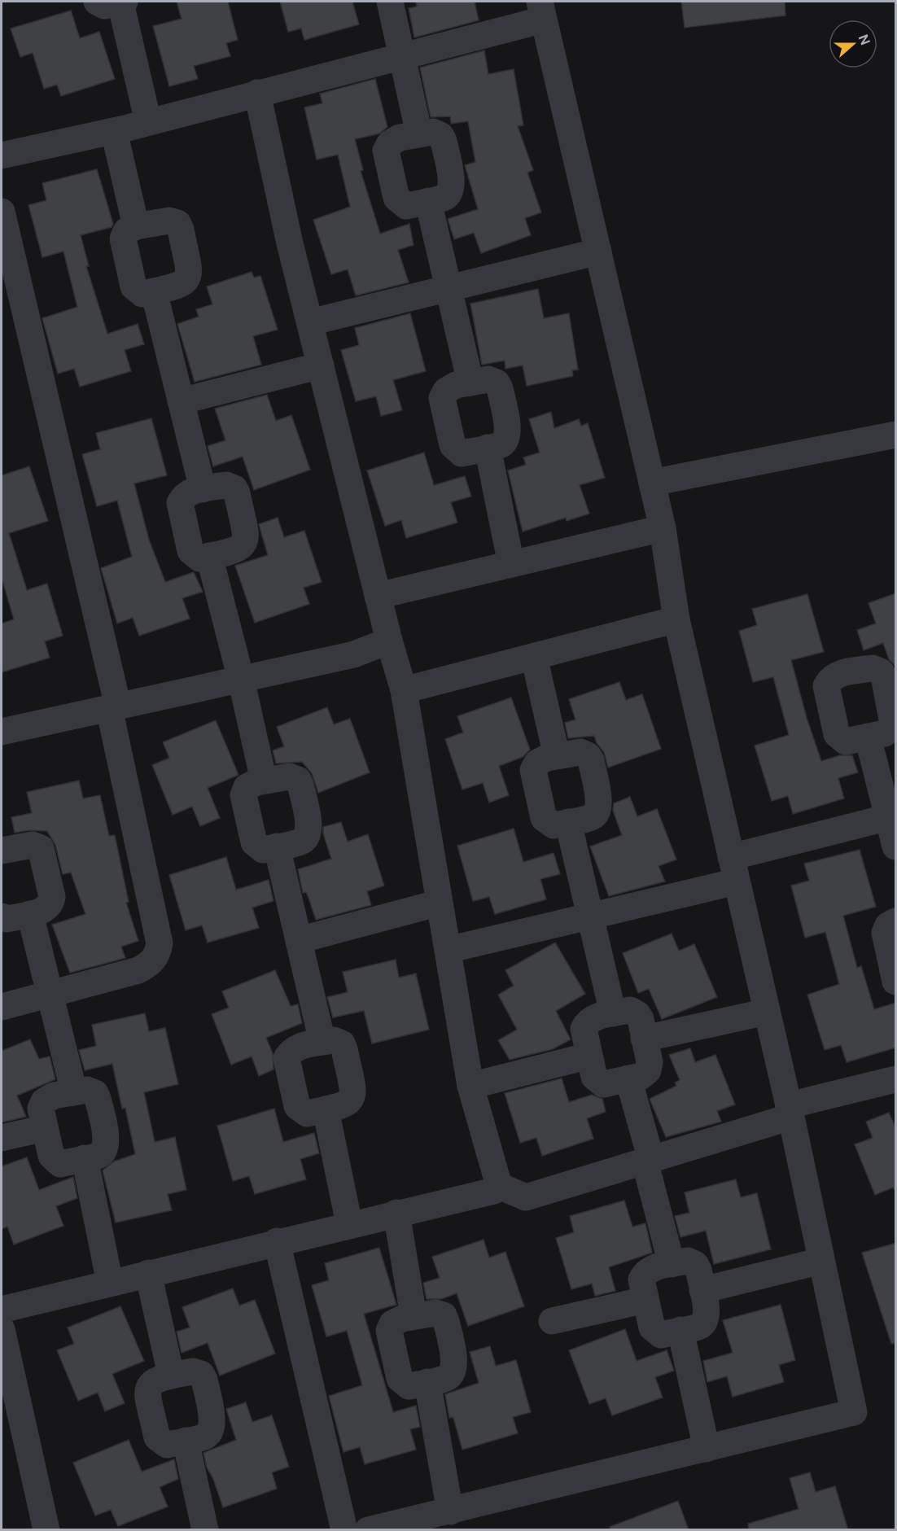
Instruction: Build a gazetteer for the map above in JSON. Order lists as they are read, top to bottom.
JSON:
{
  "north": "right"
}
